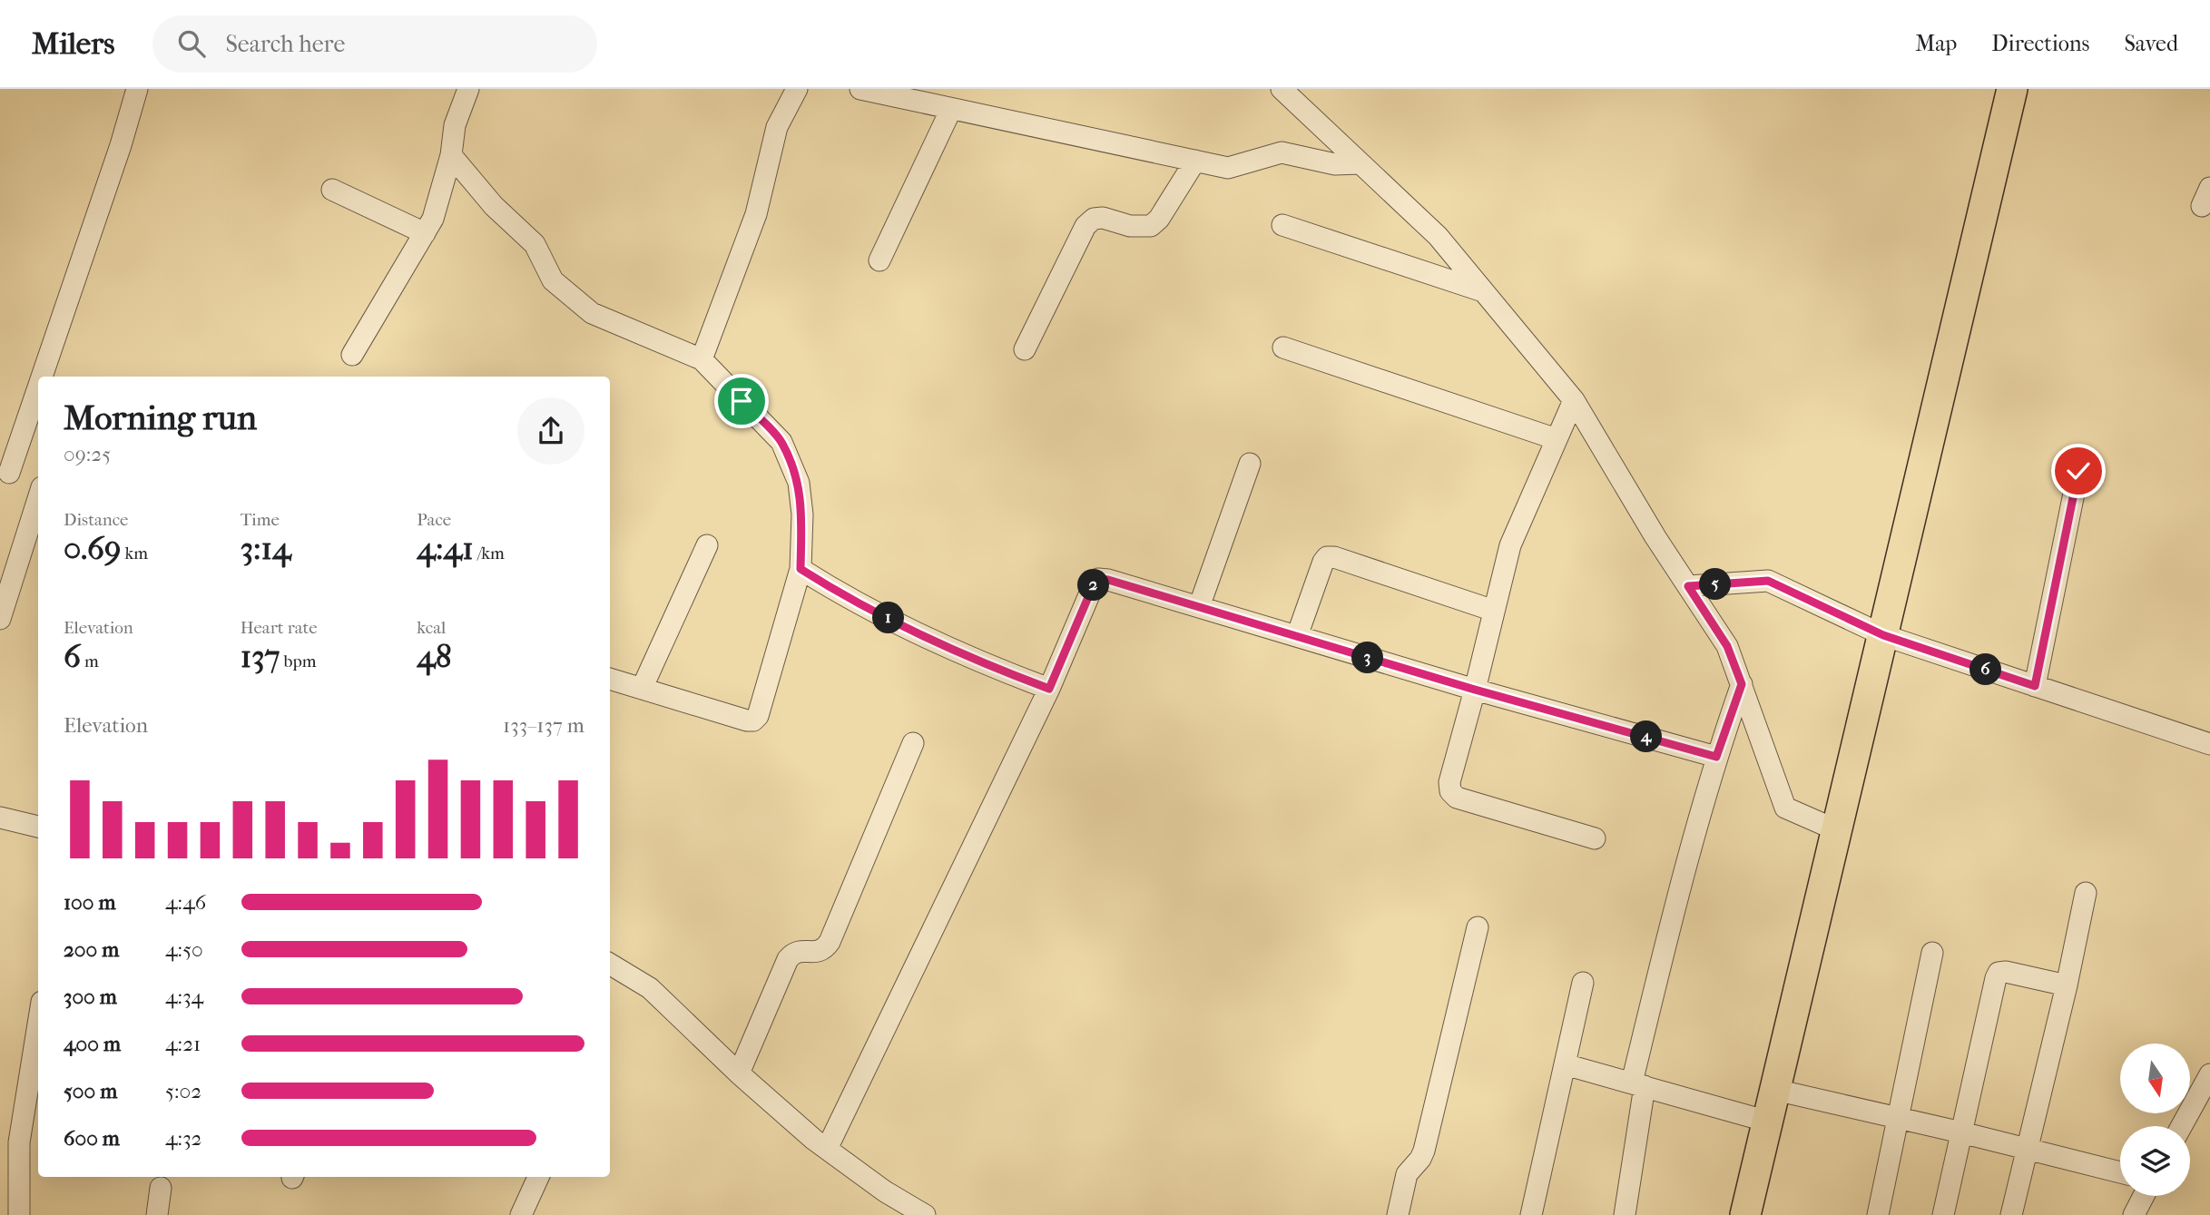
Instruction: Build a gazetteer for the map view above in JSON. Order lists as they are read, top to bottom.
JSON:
{
  "north": "bottom",
  "page": {
    "header": "Milers",
    "search": "Search here",
    "nav": ["Map", "Directions", "Saved"],
    "heading": ["Morning run", "09:25"],
    "stats": [
      ["Distance", "0.69 km"],
      ["Time", "3:14"],
      ["Pace", "4:41 /km"],
      ["Elevation", "6 m"],
      ["Heart rate", "137 bpm"],
      ["kcal", "48"]
    ],
    "pins": [
      "5",
      "2",
      "1",
      "3",
      "6",
      "4"
    ],
    "chart": ["Elevation", "133–137 m"],
    "list": [
      {
        "name": "100 m",
        "note": "4:46"
      },
      {
        "name": "200 m",
        "note": "4:50"
      },
      {
        "name": "300 m",
        "note": "4:34"
      },
      {
        "name": "400 m",
        "note": "4:21"
      },
      {
        "name": "500 m",
        "note": "5:02"
      },
      {
        "name": "600 m",
        "note": "4:32"
      }
    ]
  }
}
